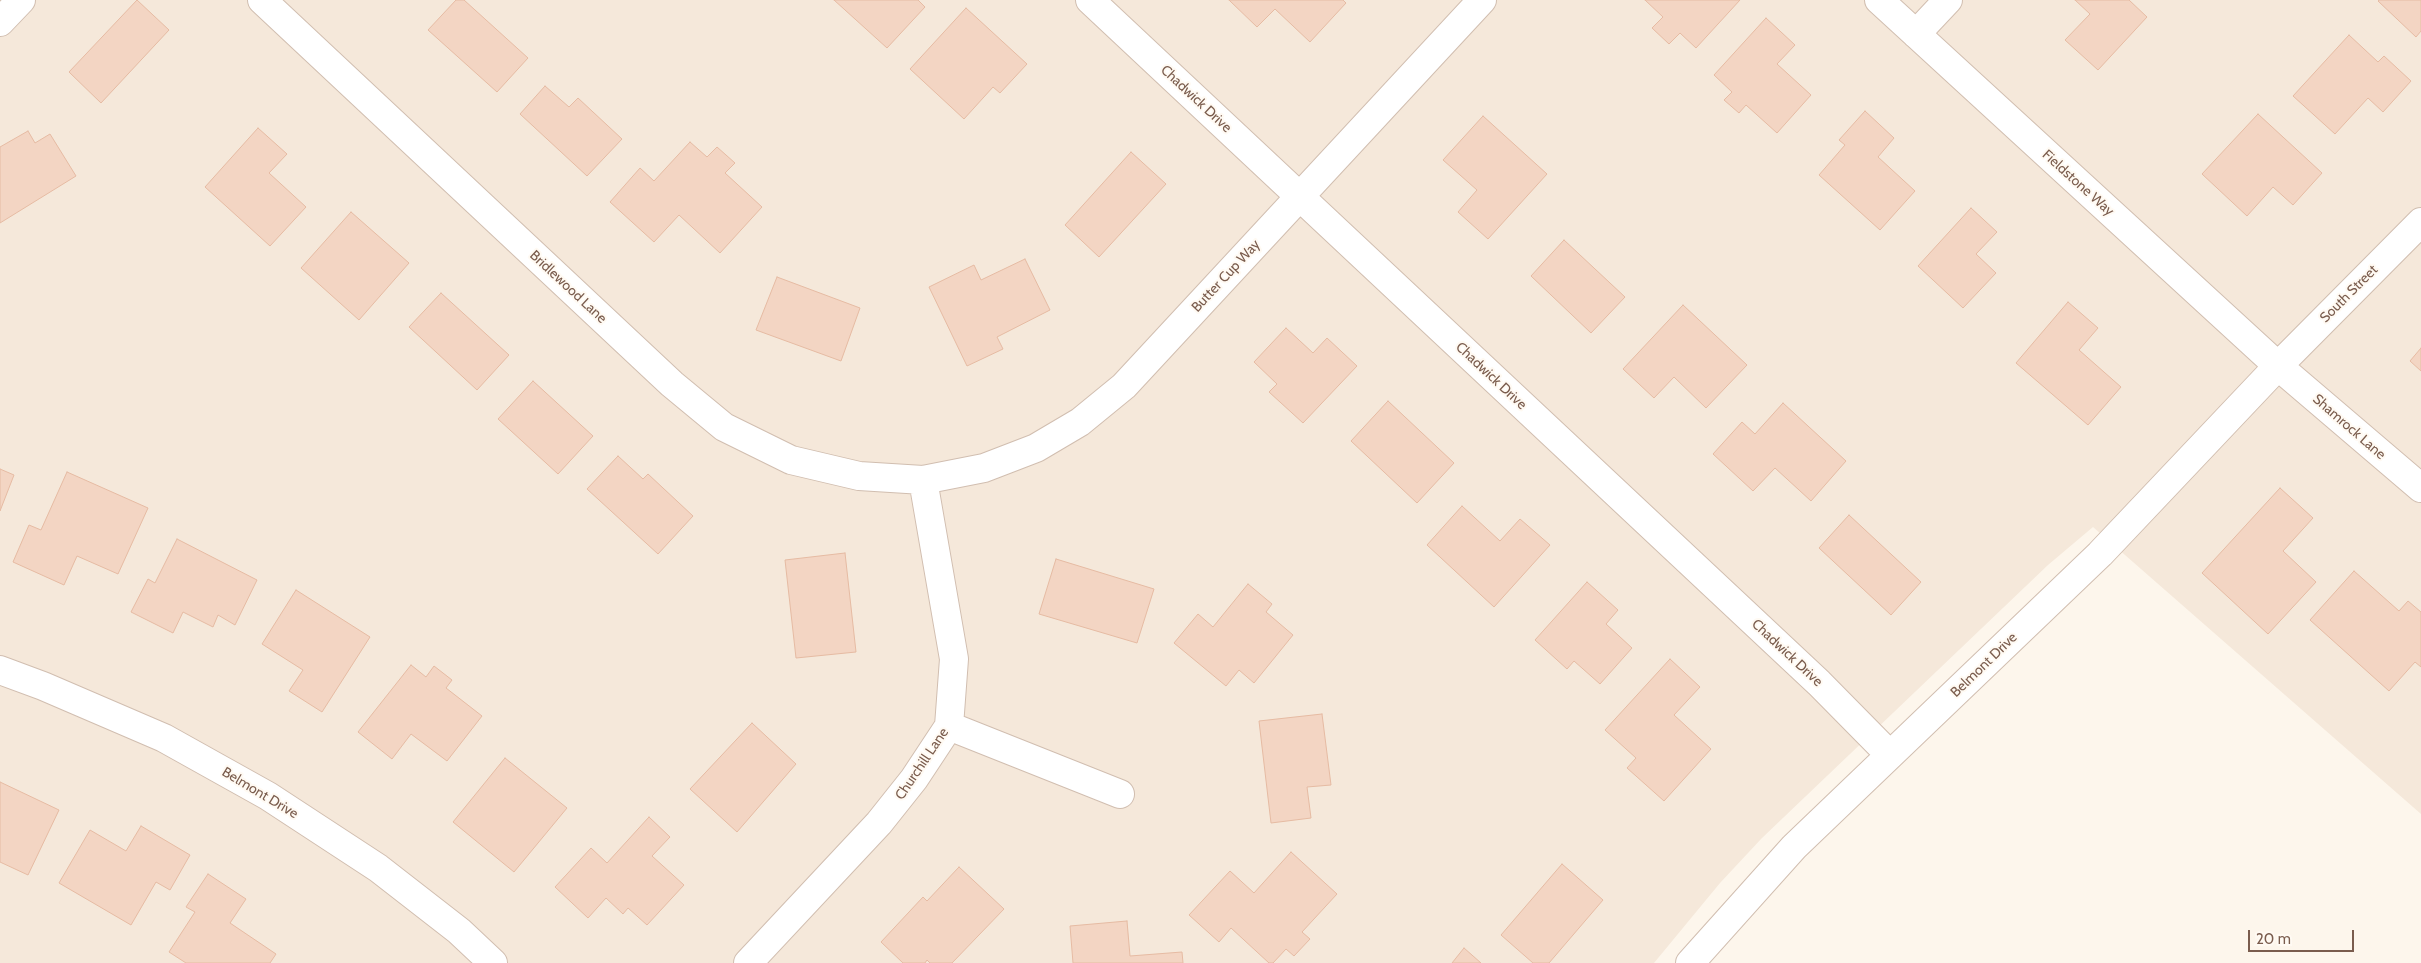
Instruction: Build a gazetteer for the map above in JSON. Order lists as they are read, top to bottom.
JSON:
{
  "streets": {
    "street": [
      "Chadwick Drive",
      "Fieldstone Way",
      "Butter Cup Way",
      "Bridlewood Lane",
      "South Street",
      "Shamrock Lane",
      "Belmont Drive",
      "Churchill Lane"
    ]
  },
  "crossings": [
    ["Chadwick Drive", "Butter Cup Way"],
    ["Chadwick Drive", "Belmont Drive"],
    ["Fieldstone Way", "South Street"],
    ["Fieldstone Way", "Shamrock Lane"],
    ["Fieldstone Way", "Belmont Drive"],
    ["Butter Cup Way", "Bridlewood Lane"],
    ["Butter Cup Way", "Churchill Lane"],
    ["Bridlewood Lane", "Churchill Lane"],
    ["South Street", "Shamrock Lane"],
    ["South Street", "Belmont Drive"],
    ["Shamrock Lane", "Belmont Drive"]
  ],
  "scale_bar": "20 m"
}
